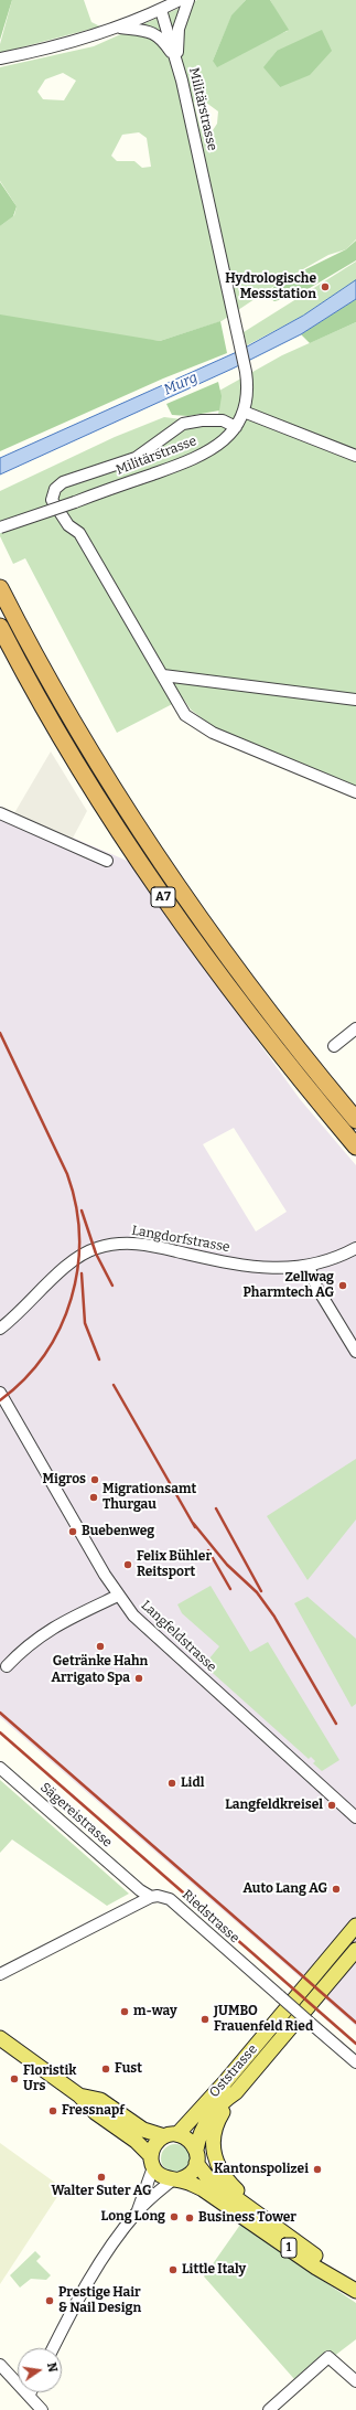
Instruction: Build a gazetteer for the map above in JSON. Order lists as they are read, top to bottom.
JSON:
{
  "streets": {
    "highway": ["A7"],
    "main road": ["Oststrasse", "1"],
    "street": [
      "Militärstrasse",
      "Langdorfstrasse",
      "Langfeldstrasse",
      "Sägereistrasse",
      "Riedstrasse"
    ]
  },
  "crossings": [
    ["Sägereistrasse", "Riedstrasse"],
    ["Oststrasse", "1"]
  ],
  "water": ["Murg"],
  "places": [
    "Hydrologische Messstation",
    "Zellwag Pharmtech AG",
    "Migros",
    "Migrationsamt Thurgau",
    "Buebenweg",
    "Felix Bühler Reitsport",
    "Getränke Hahn",
    "Arrigato Spa",
    "Lidl",
    "Langfeldkreisel",
    "Auto Lang AG",
    "m-way",
    "JUMBO Frauenfeld Ried",
    "Fust",
    "Floristik Urs",
    "Fressnapf",
    "Kantonspolizei",
    "Walter Suter AG",
    "Long Long",
    "Business Tower",
    "Little Italy",
    "Prestige Hair & Nail Design"
  ],
  "north": "right"
}
